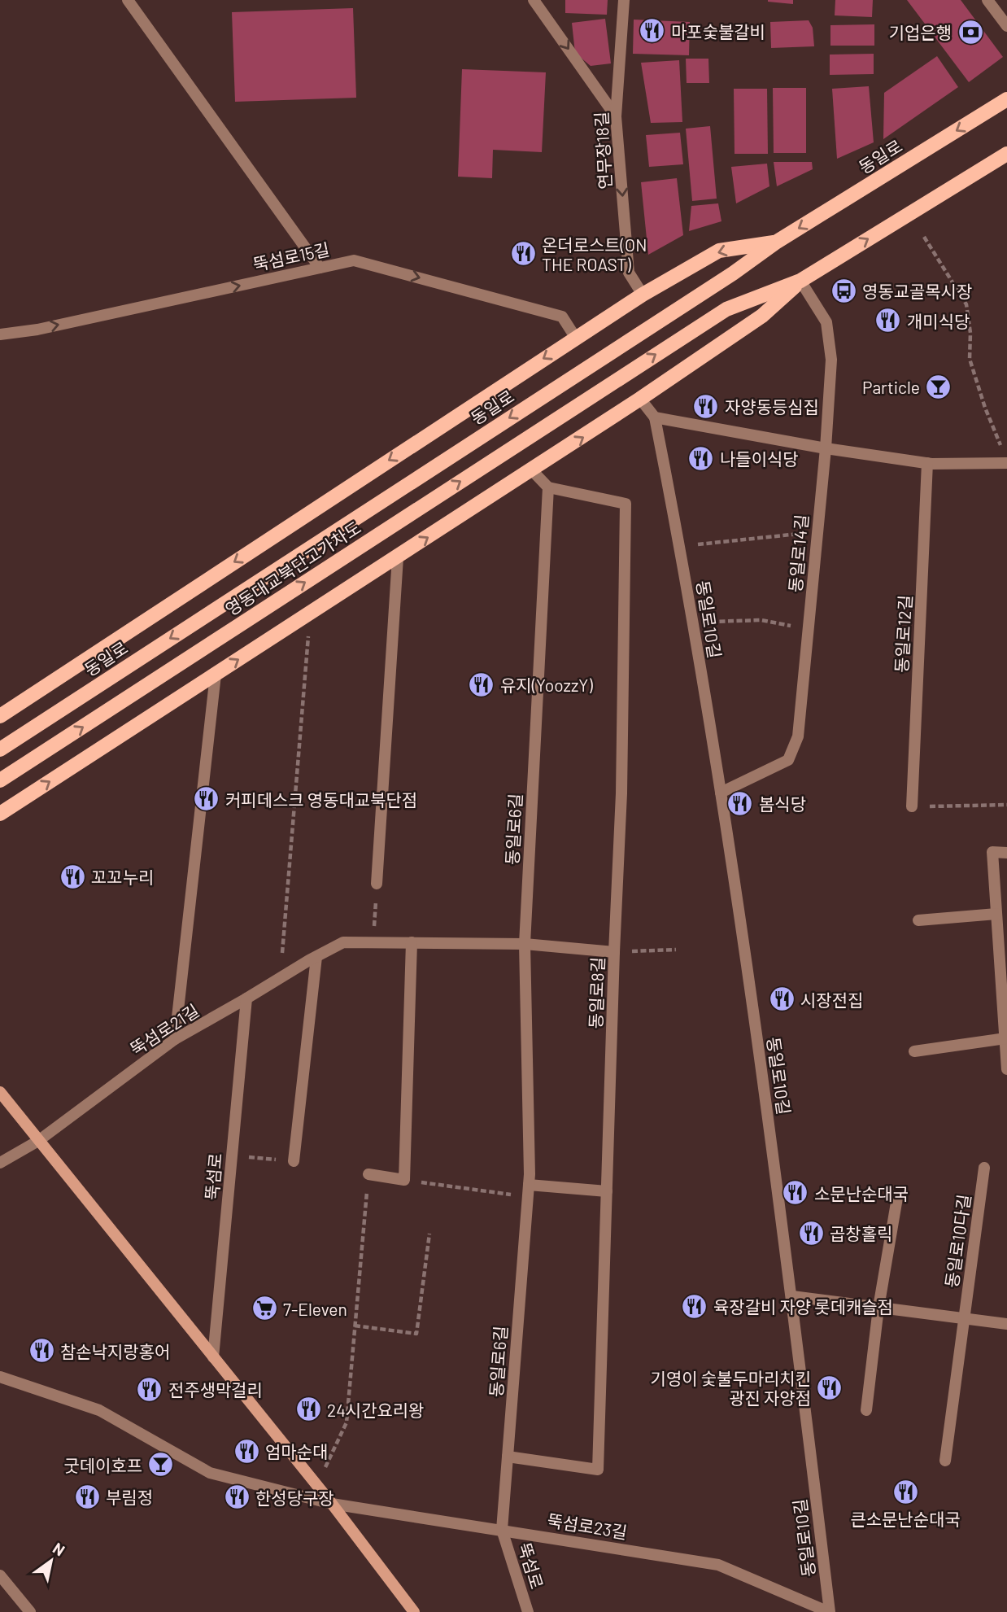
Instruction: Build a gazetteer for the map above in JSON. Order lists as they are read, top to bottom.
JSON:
{
  "streets": {
    "main road": ["동일로", "영동대교북단고가차도"],
    "street": [
      "연무장18길",
      "뚝섬로15길",
      "동일로14길",
      "동일로10길",
      "동일로12길",
      "동일로6길",
      "동일로8길",
      "뚝섬로21길",
      "뚝섬로",
      "동일로10다길",
      "뚝섬로23길"
    ]
  },
  "crossings": [
    ["동일로14길", "영동대교북단고가차도"],
    ["동일로14길", "동일로10길"],
    ["동일로10길", "뚝섬로23길"],
    ["동일로6길", "동일로8길"],
    ["동일로6길", "뚝섬로21길"],
    ["동일로6길", "뚝섬로"],
    ["동일로6길", "뚝섬로23길"],
    ["동일로8길", "뚝섬로21길"],
    ["뚝섬로21길", "뚝섬로"],
    ["뚝섬로", "뚝섬로23길"]
  ],
  "one_way": ["연무장18길", "뚝섬로15길"],
  "places": {
    "restaurant": [
      "마포숯불갈비",
      "온더로스트(ON THE ROAST)",
      "개미식당",
      "자양동등심집",
      "나들이식당",
      "유지(YoozzY)",
      "커피데스크 영동대교북단점",
      "봄식당",
      "꼬꼬누리",
      "시장전집",
      "소문난순대국",
      "곱창홀릭",
      "육장갈비 자양 롯데캐슬점",
      "참손낙지랑홍어",
      "기영이 숯불두마리치킨 광진 자양점",
      "전주생막걸리",
      "24시간요리왕",
      "엄마순대",
      "큰소문난순대국",
      "부림정",
      "한성당구장"
    ],
    "bank": ["기업은행"],
    "bus stop": ["영동교골목시장"],
    "bar": ["Particle", "굿데이호프"],
    "supermarket": ["7-Eleven"]
  },
  "north": "top right"
}
